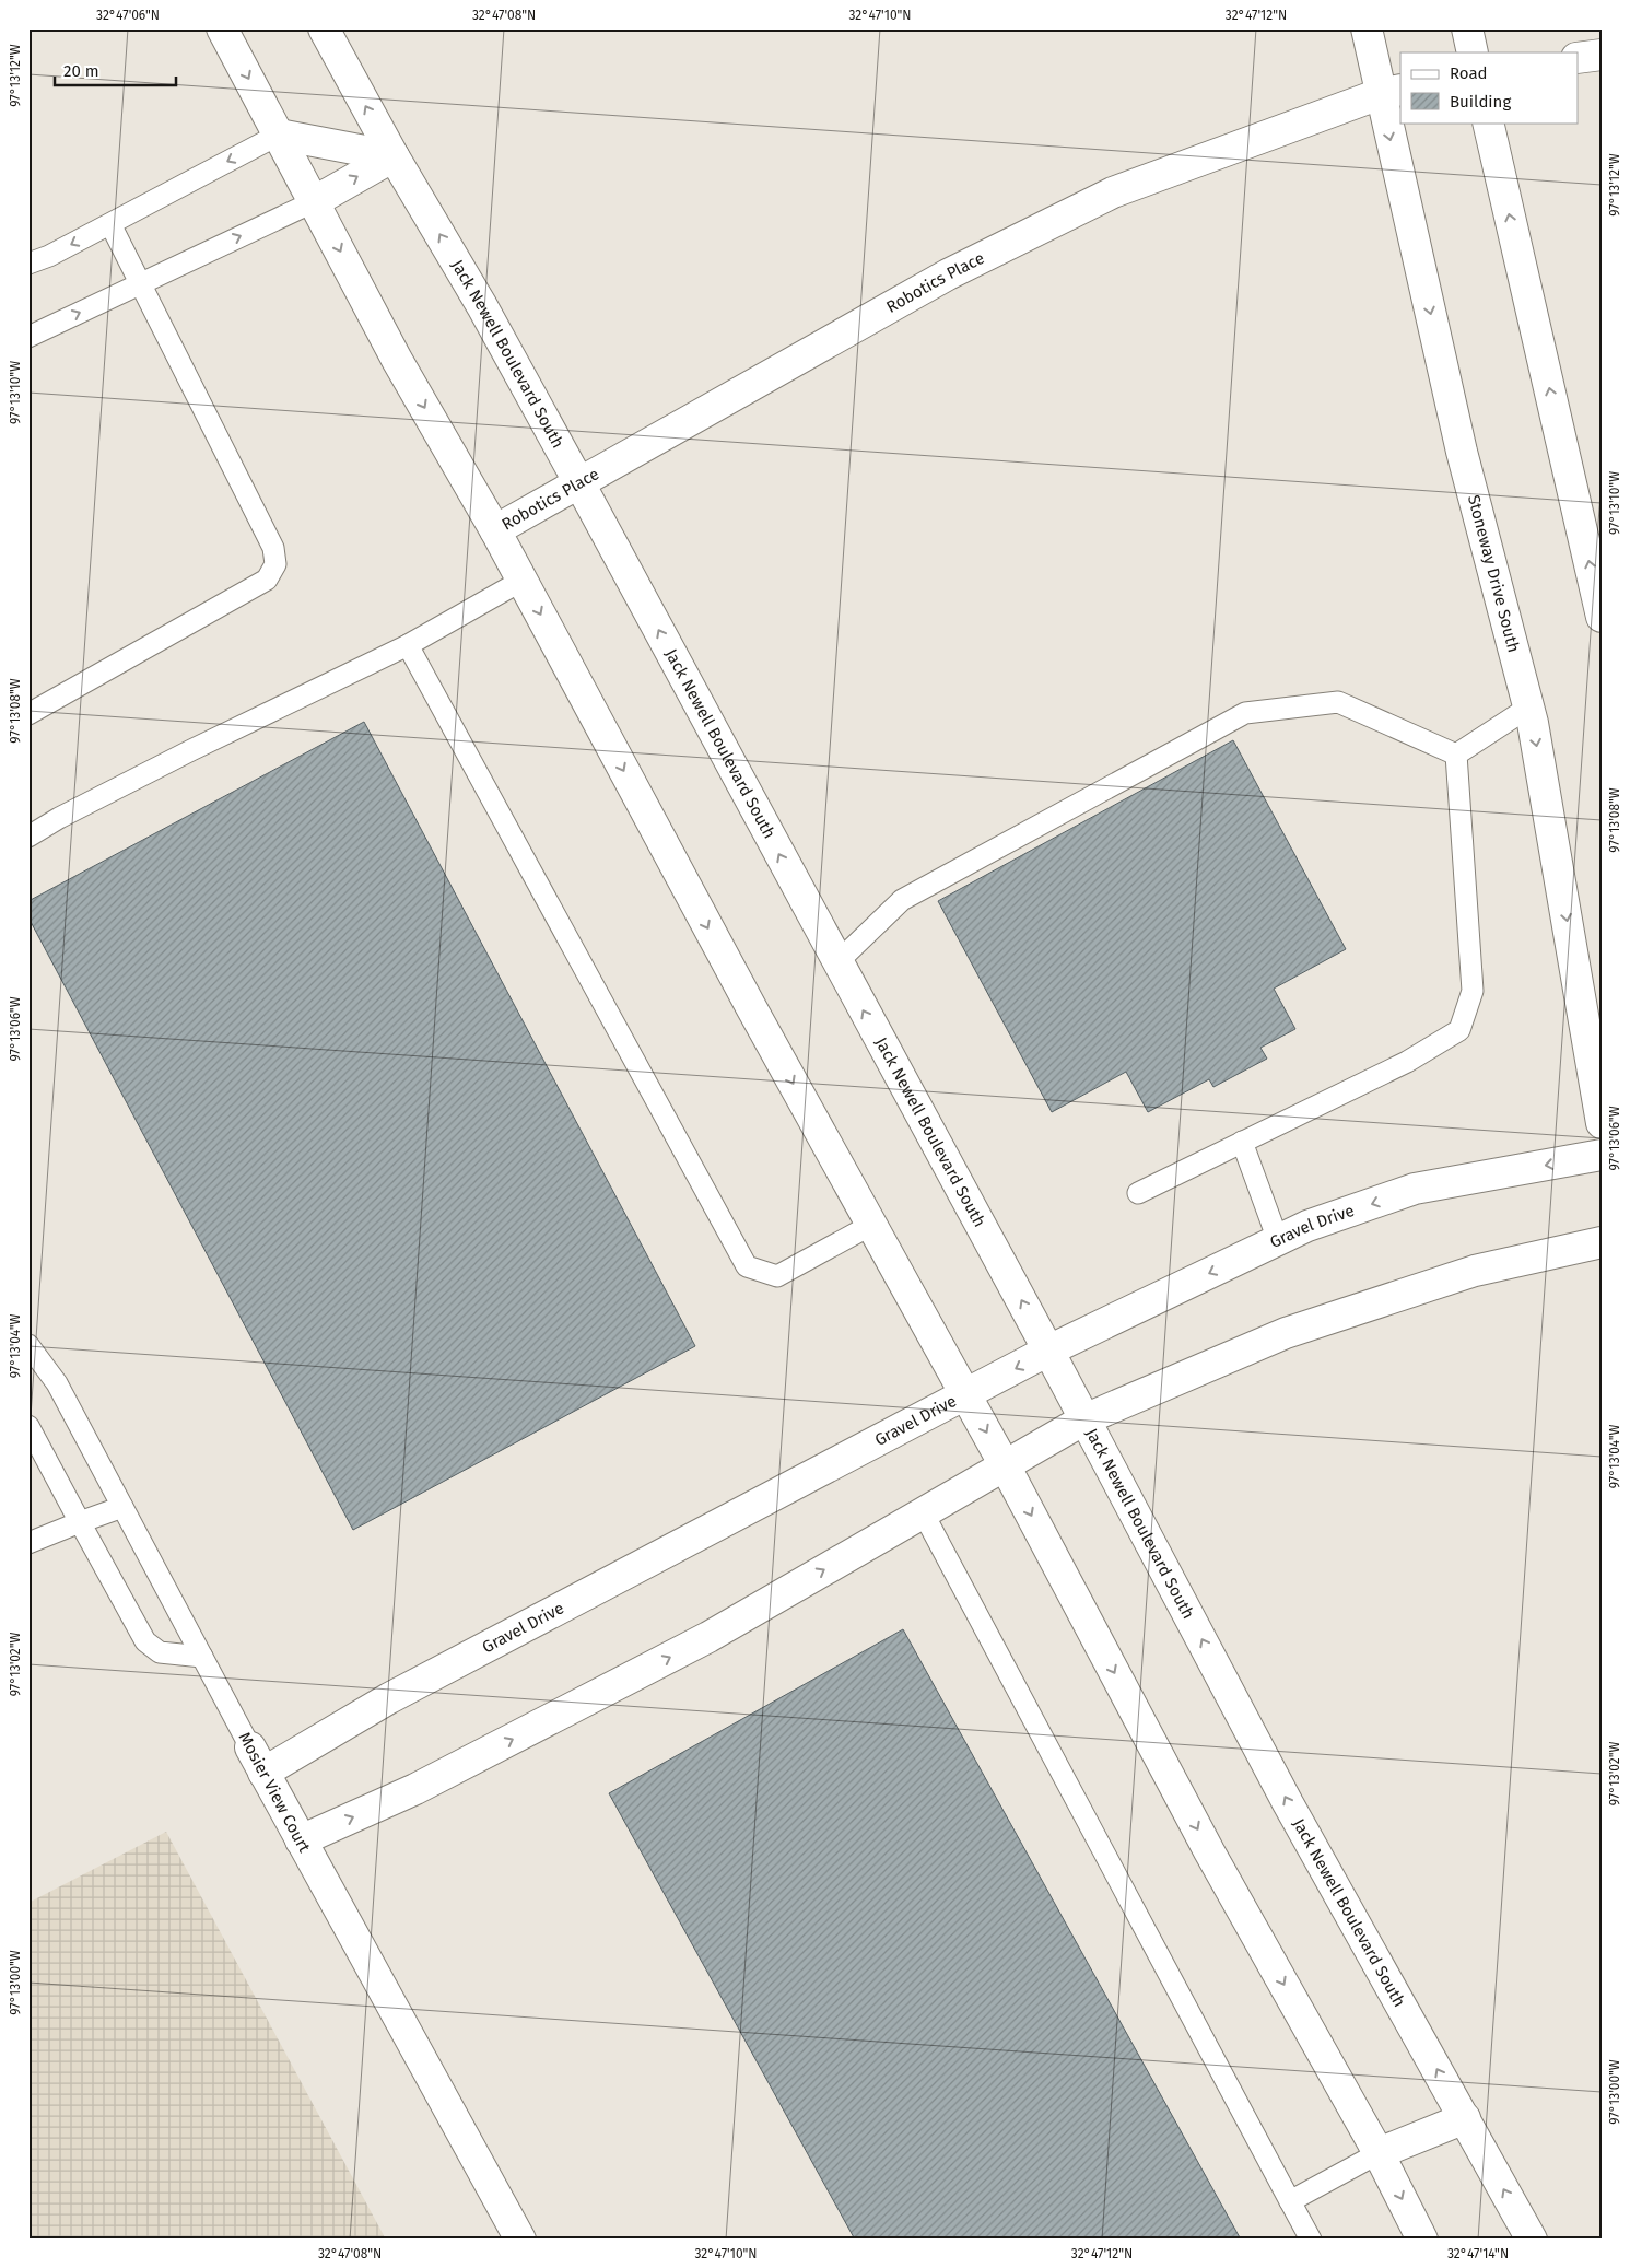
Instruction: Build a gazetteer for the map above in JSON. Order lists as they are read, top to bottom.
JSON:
{
  "streets": {
    "street": [
      "Robotics Place",
      "Jack Newell Boulevard South",
      "Stoneway Drive South",
      "Gravel Drive",
      "Mosier View Court"
    ]
  },
  "crossings": [
    ["Robotics Place", "Jack Newell Boulevard South"],
    ["Robotics Place", "Stoneway Drive South"],
    ["Jack Newell Boulevard South", "Gravel Drive"],
    ["Gravel Drive", "Mosier View Court"]
  ],
  "legend": ["Road", "Building"],
  "scale_bar": "20 m",
  "coordinates": [
    "32°47'06\"N",
    "32°47'08\"N",
    "32°47'10\"N",
    "32°47'12\"N",
    "97°13'12\"W",
    "97°13'10\"W",
    "97°13'08\"W",
    "97°13'06\"W",
    "97°13'04\"W",
    "97°13'02\"W",
    "97°13'00\"W",
    "32°47'14\"N"
  ]
}
